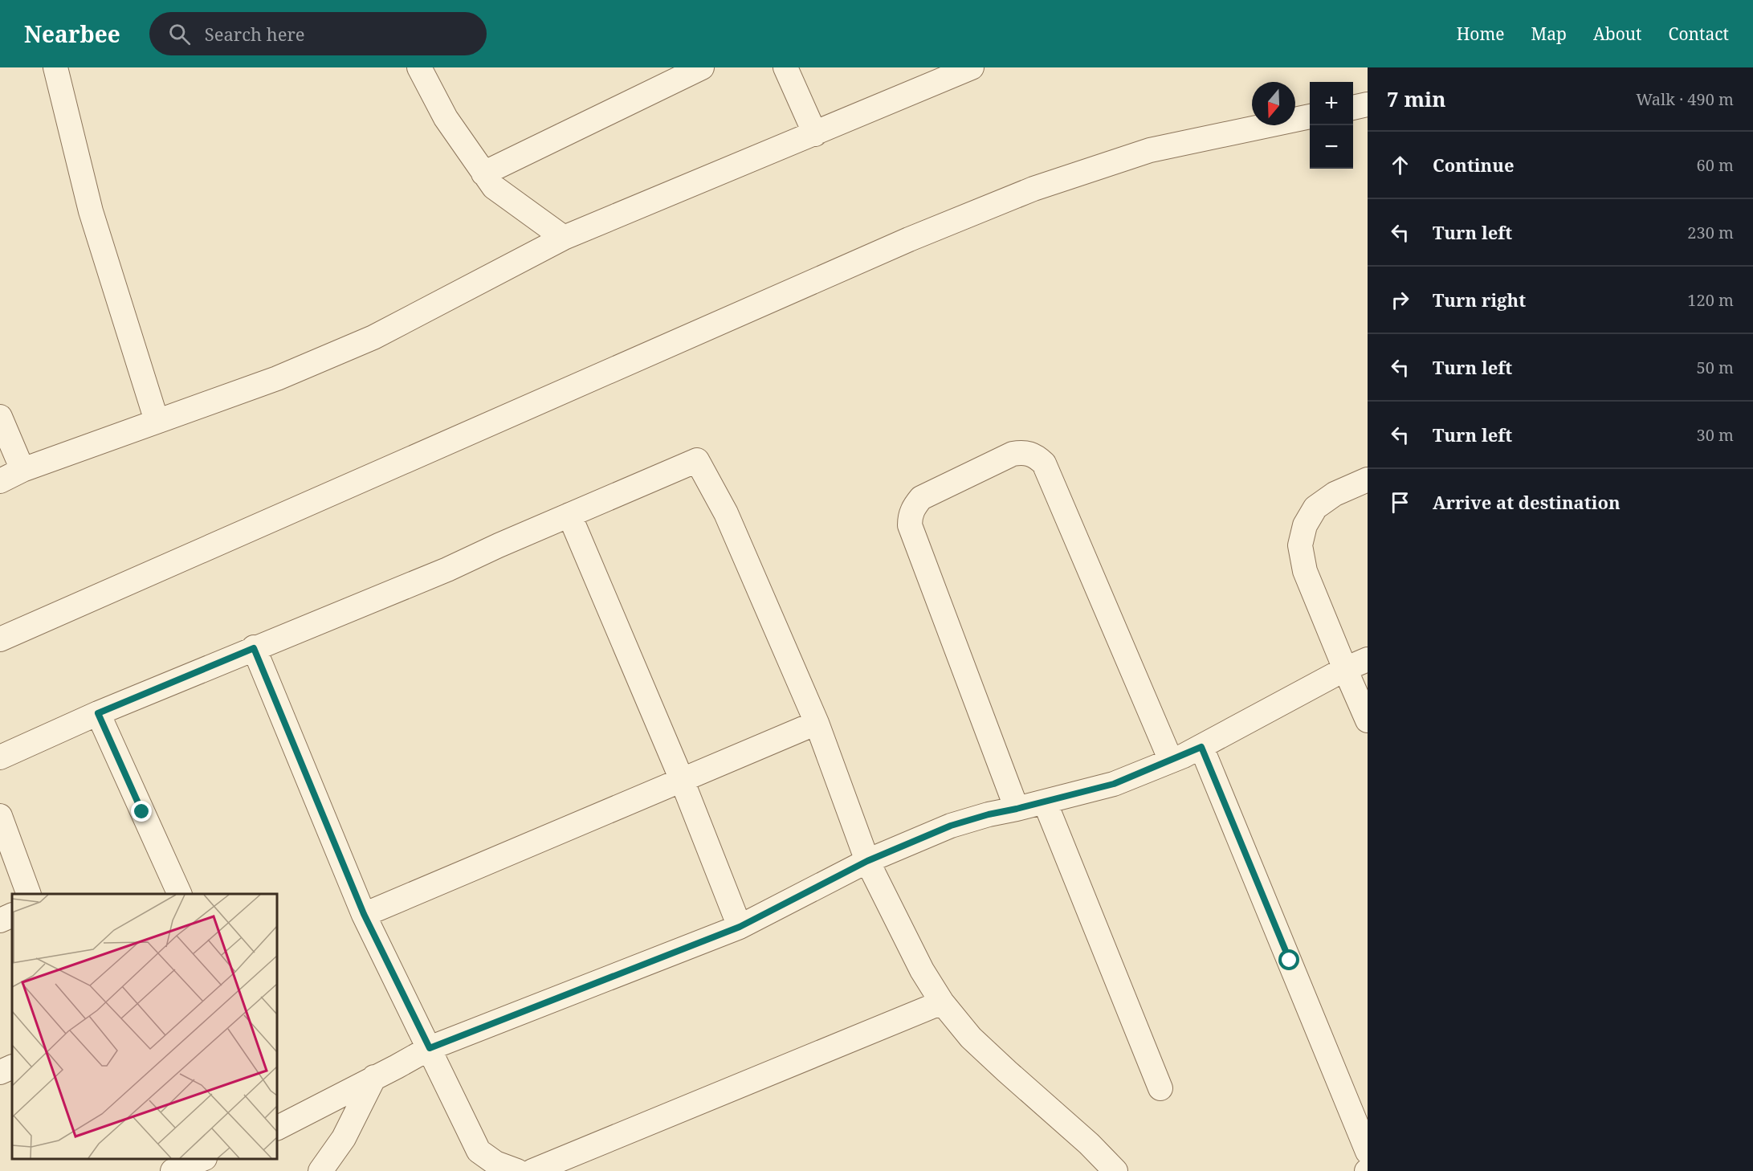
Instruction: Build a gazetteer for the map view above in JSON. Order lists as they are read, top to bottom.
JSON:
{
  "north": "bottom",
  "page": {
    "header": "Nearbee",
    "search": "Search here",
    "nav": [
      "Home",
      "Map",
      "About",
      "Contact"
    ],
    "heading": ["7 min", "Walk · 490 m"],
    "map_buttons": ["+", "−"],
    "list": [
      ["Continue", "60 m"],
      ["Turn left", "230 m"],
      ["Turn right", "120 m"],
      ["Turn left", "50 m"],
      ["Turn left", "30 m"],
      "Arrive at destination"
    ]
  }
}
